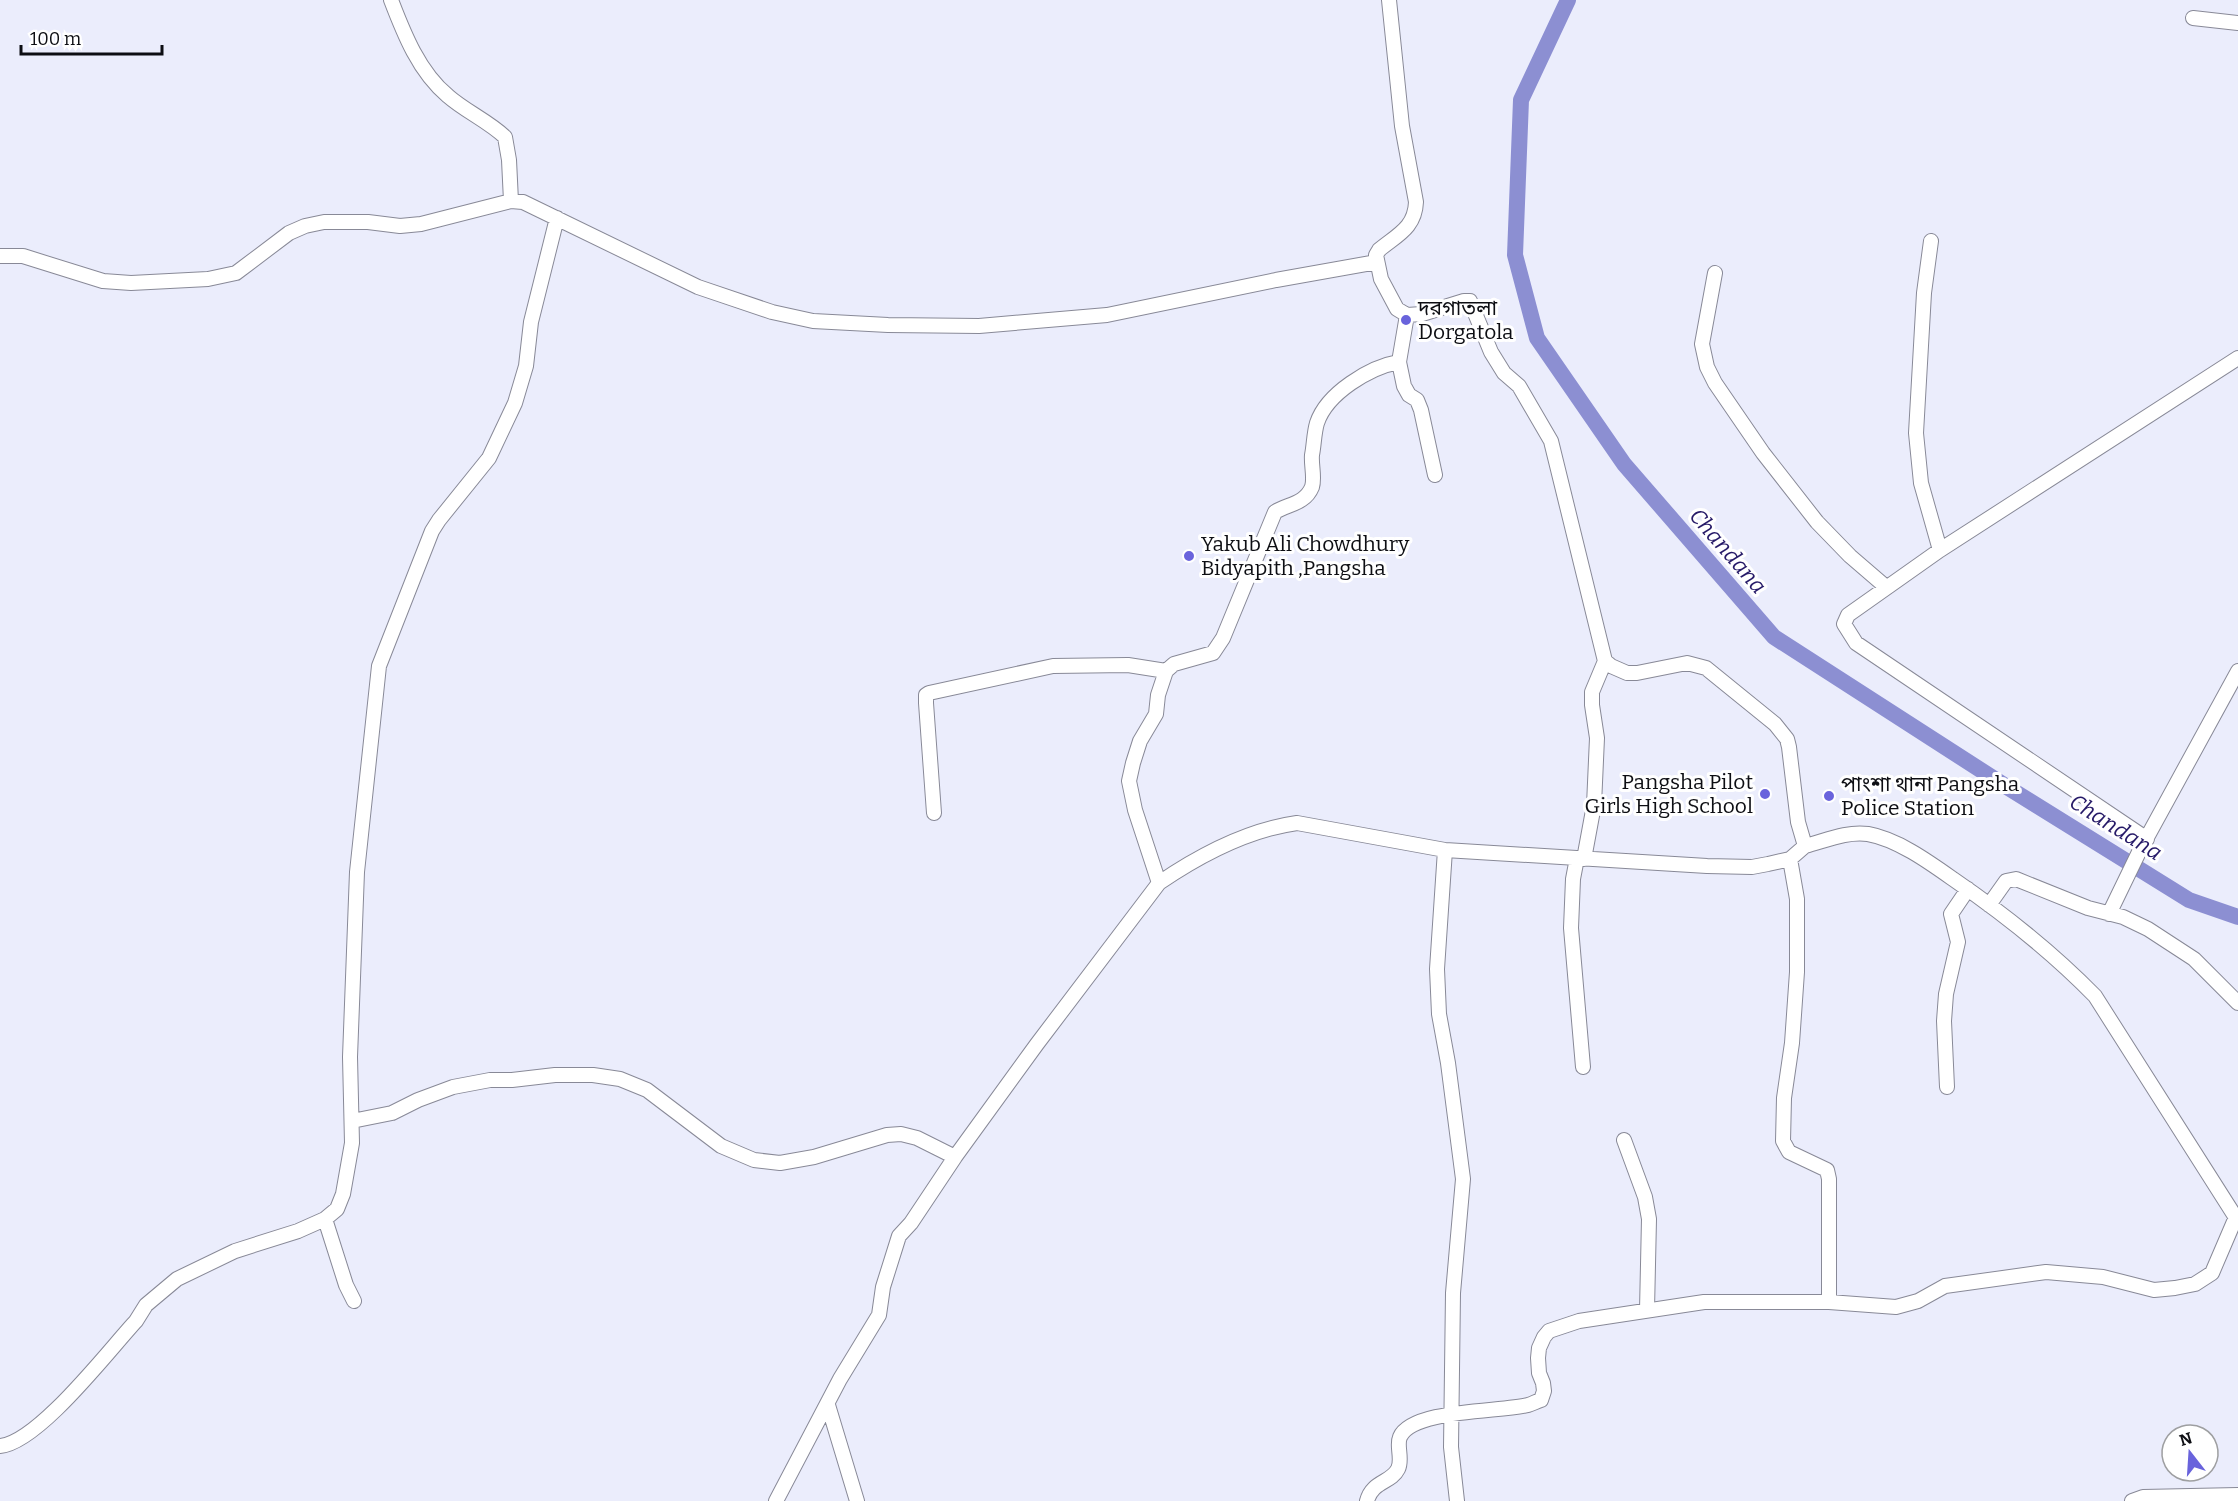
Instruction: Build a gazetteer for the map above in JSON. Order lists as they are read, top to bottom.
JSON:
{
  "water": ["Chandana"],
  "places": [
    "দরগাতলা Dorgatola",
    "Yakub Ali Chowdhury Bidyapith ,Pangsha",
    "Pangsha Pilot Girls High School",
    "পাংশা থানা Pangsha Police Station"
  ],
  "scale_bar": "100 m",
  "north": "top"
}
